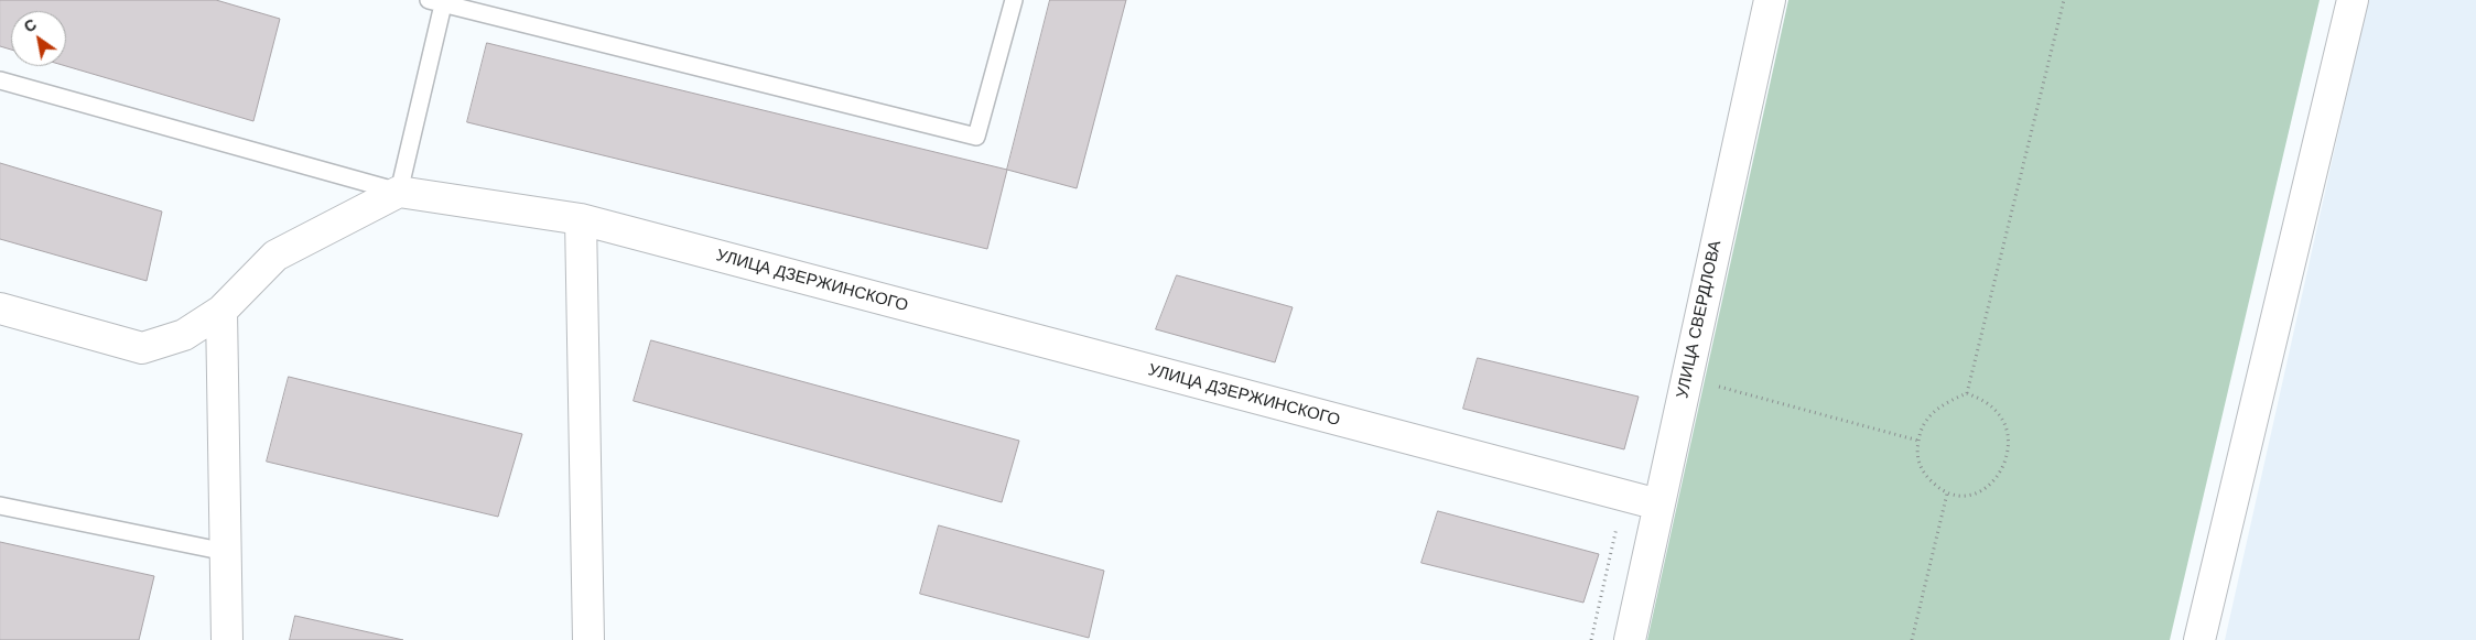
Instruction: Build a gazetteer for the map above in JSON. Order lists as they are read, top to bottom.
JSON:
{
  "streets": {
    "street": ["УЛИЦА ДЗЕРЖИНСКОГО", "УЛИЦА СВЕРДЛОВА"]
  },
  "crossings": [
    ["УЛИЦА ДЗЕРЖИНСКОГО", "УЛИЦА СВЕРДЛОВА"]
  ],
  "north": "top left"
}
